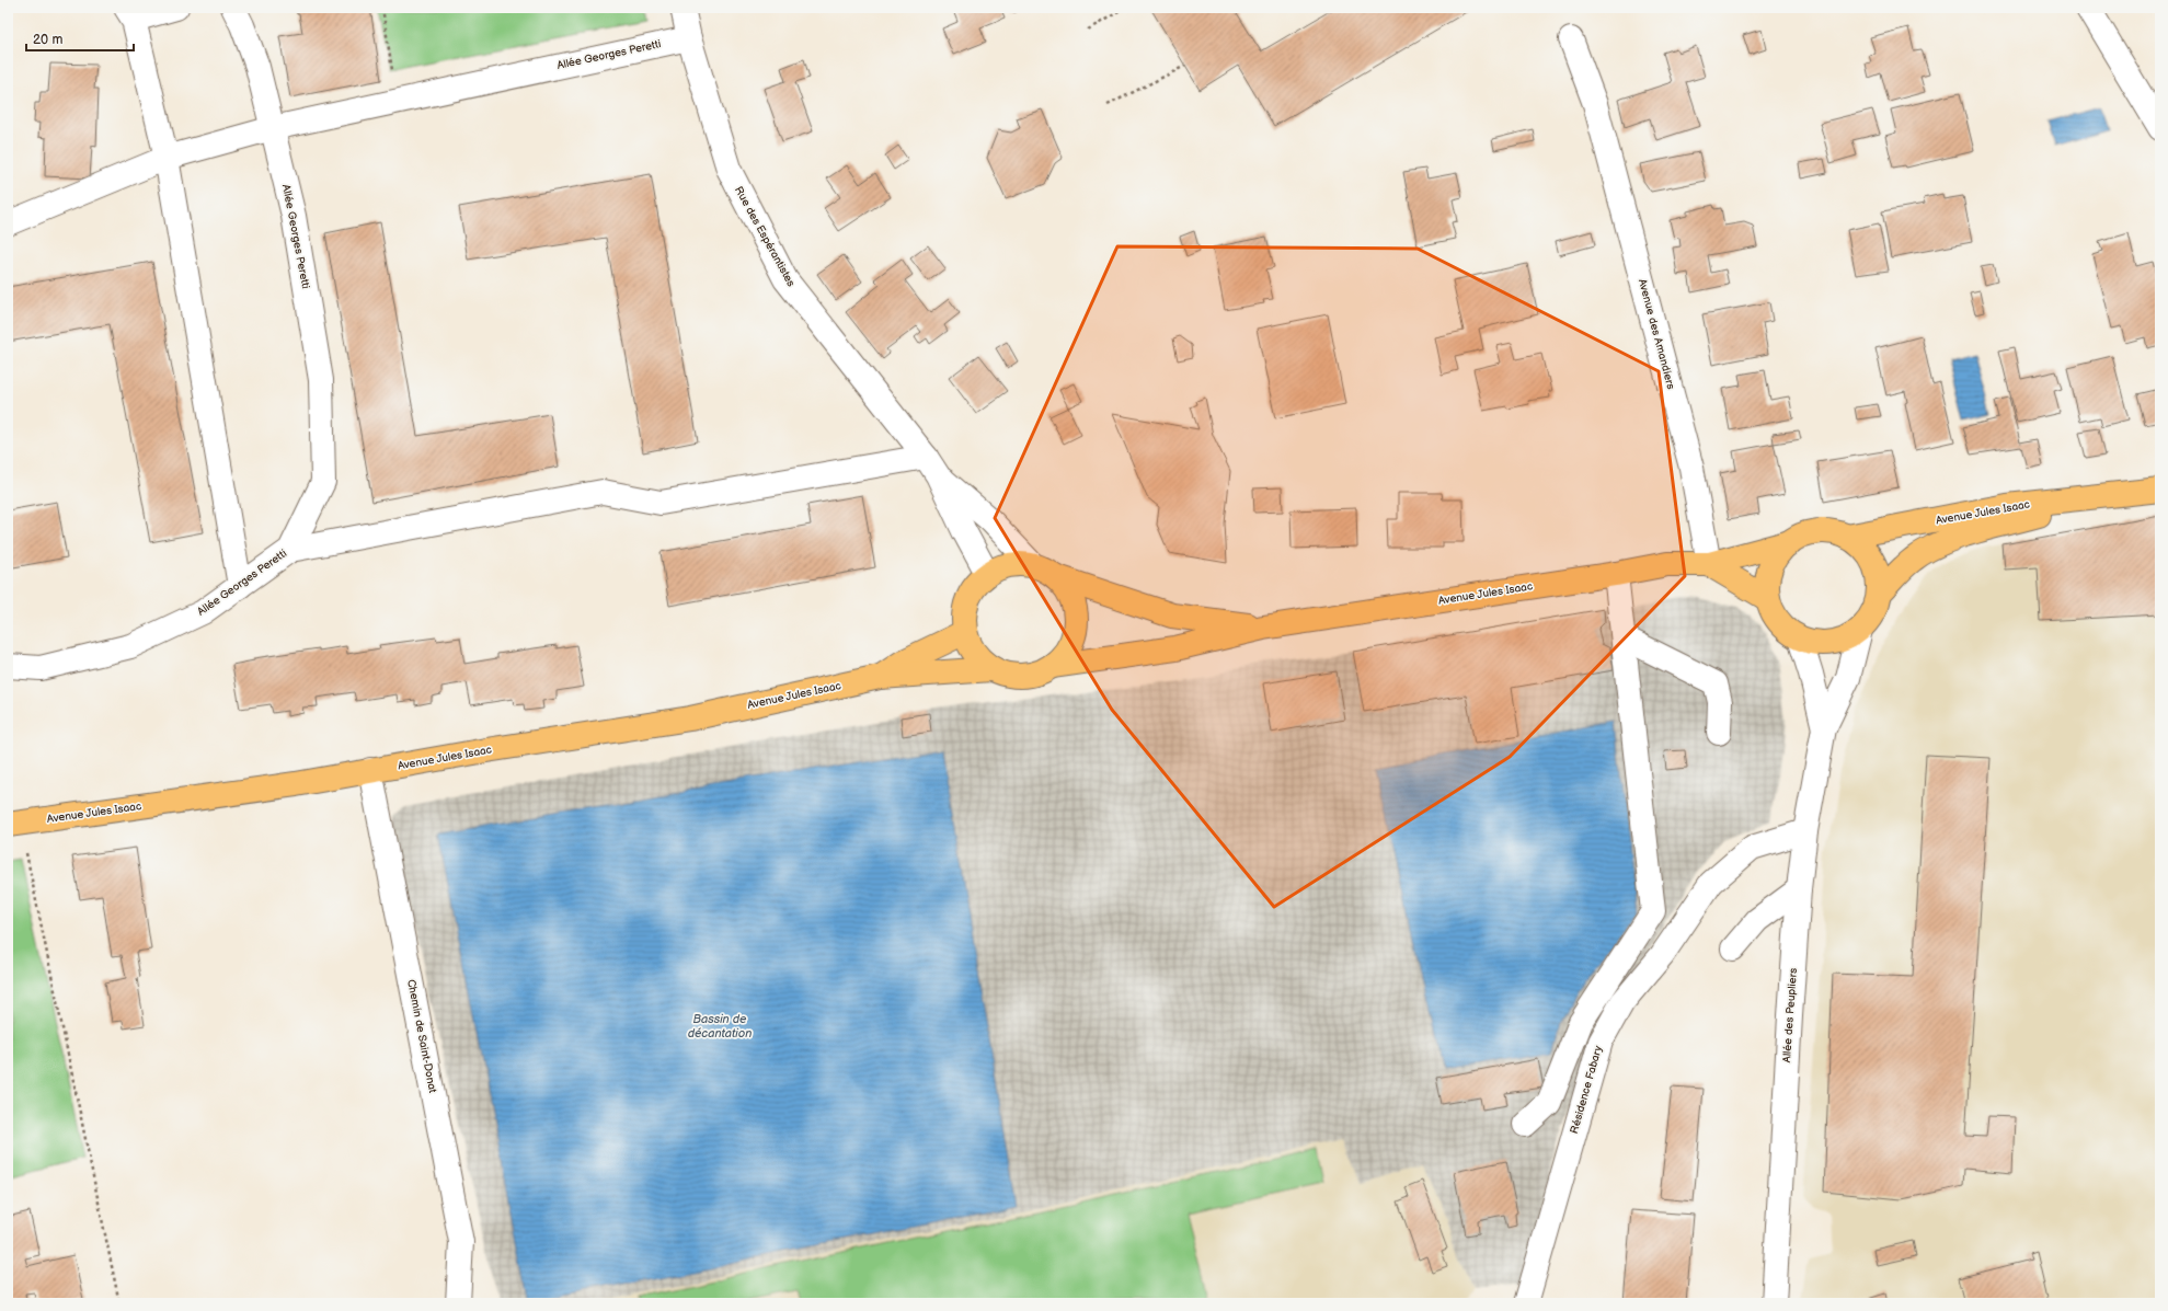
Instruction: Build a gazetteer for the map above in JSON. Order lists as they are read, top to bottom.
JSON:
{
  "streets": {
    "main road": ["Avenue Jules Isaac"],
    "street": [
      "Allée Georges Peretti",
      "Rue des Espérantistes",
      "Avenue des Amandiers",
      "Allée des Peupliers",
      "Chemin de Saint-Donat",
      "Résidence Fabary"
    ]
  },
  "crossings": [
    ["Allée Georges Peretti", "Rue des Espérantistes"],
    ["Rue des Espérantistes", "Avenue Jules Isaac"],
    ["Avenue des Amandiers", "Avenue Jules Isaac"],
    ["Avenue Jules Isaac", "Allée des Peupliers"],
    ["Avenue Jules Isaac", "Chemin de Saint-Donat"],
    ["Allée des Peupliers", "Résidence Fabary"]
  ],
  "water": ["Bassin de décantation"],
  "scale_bar": "20 m"
}
